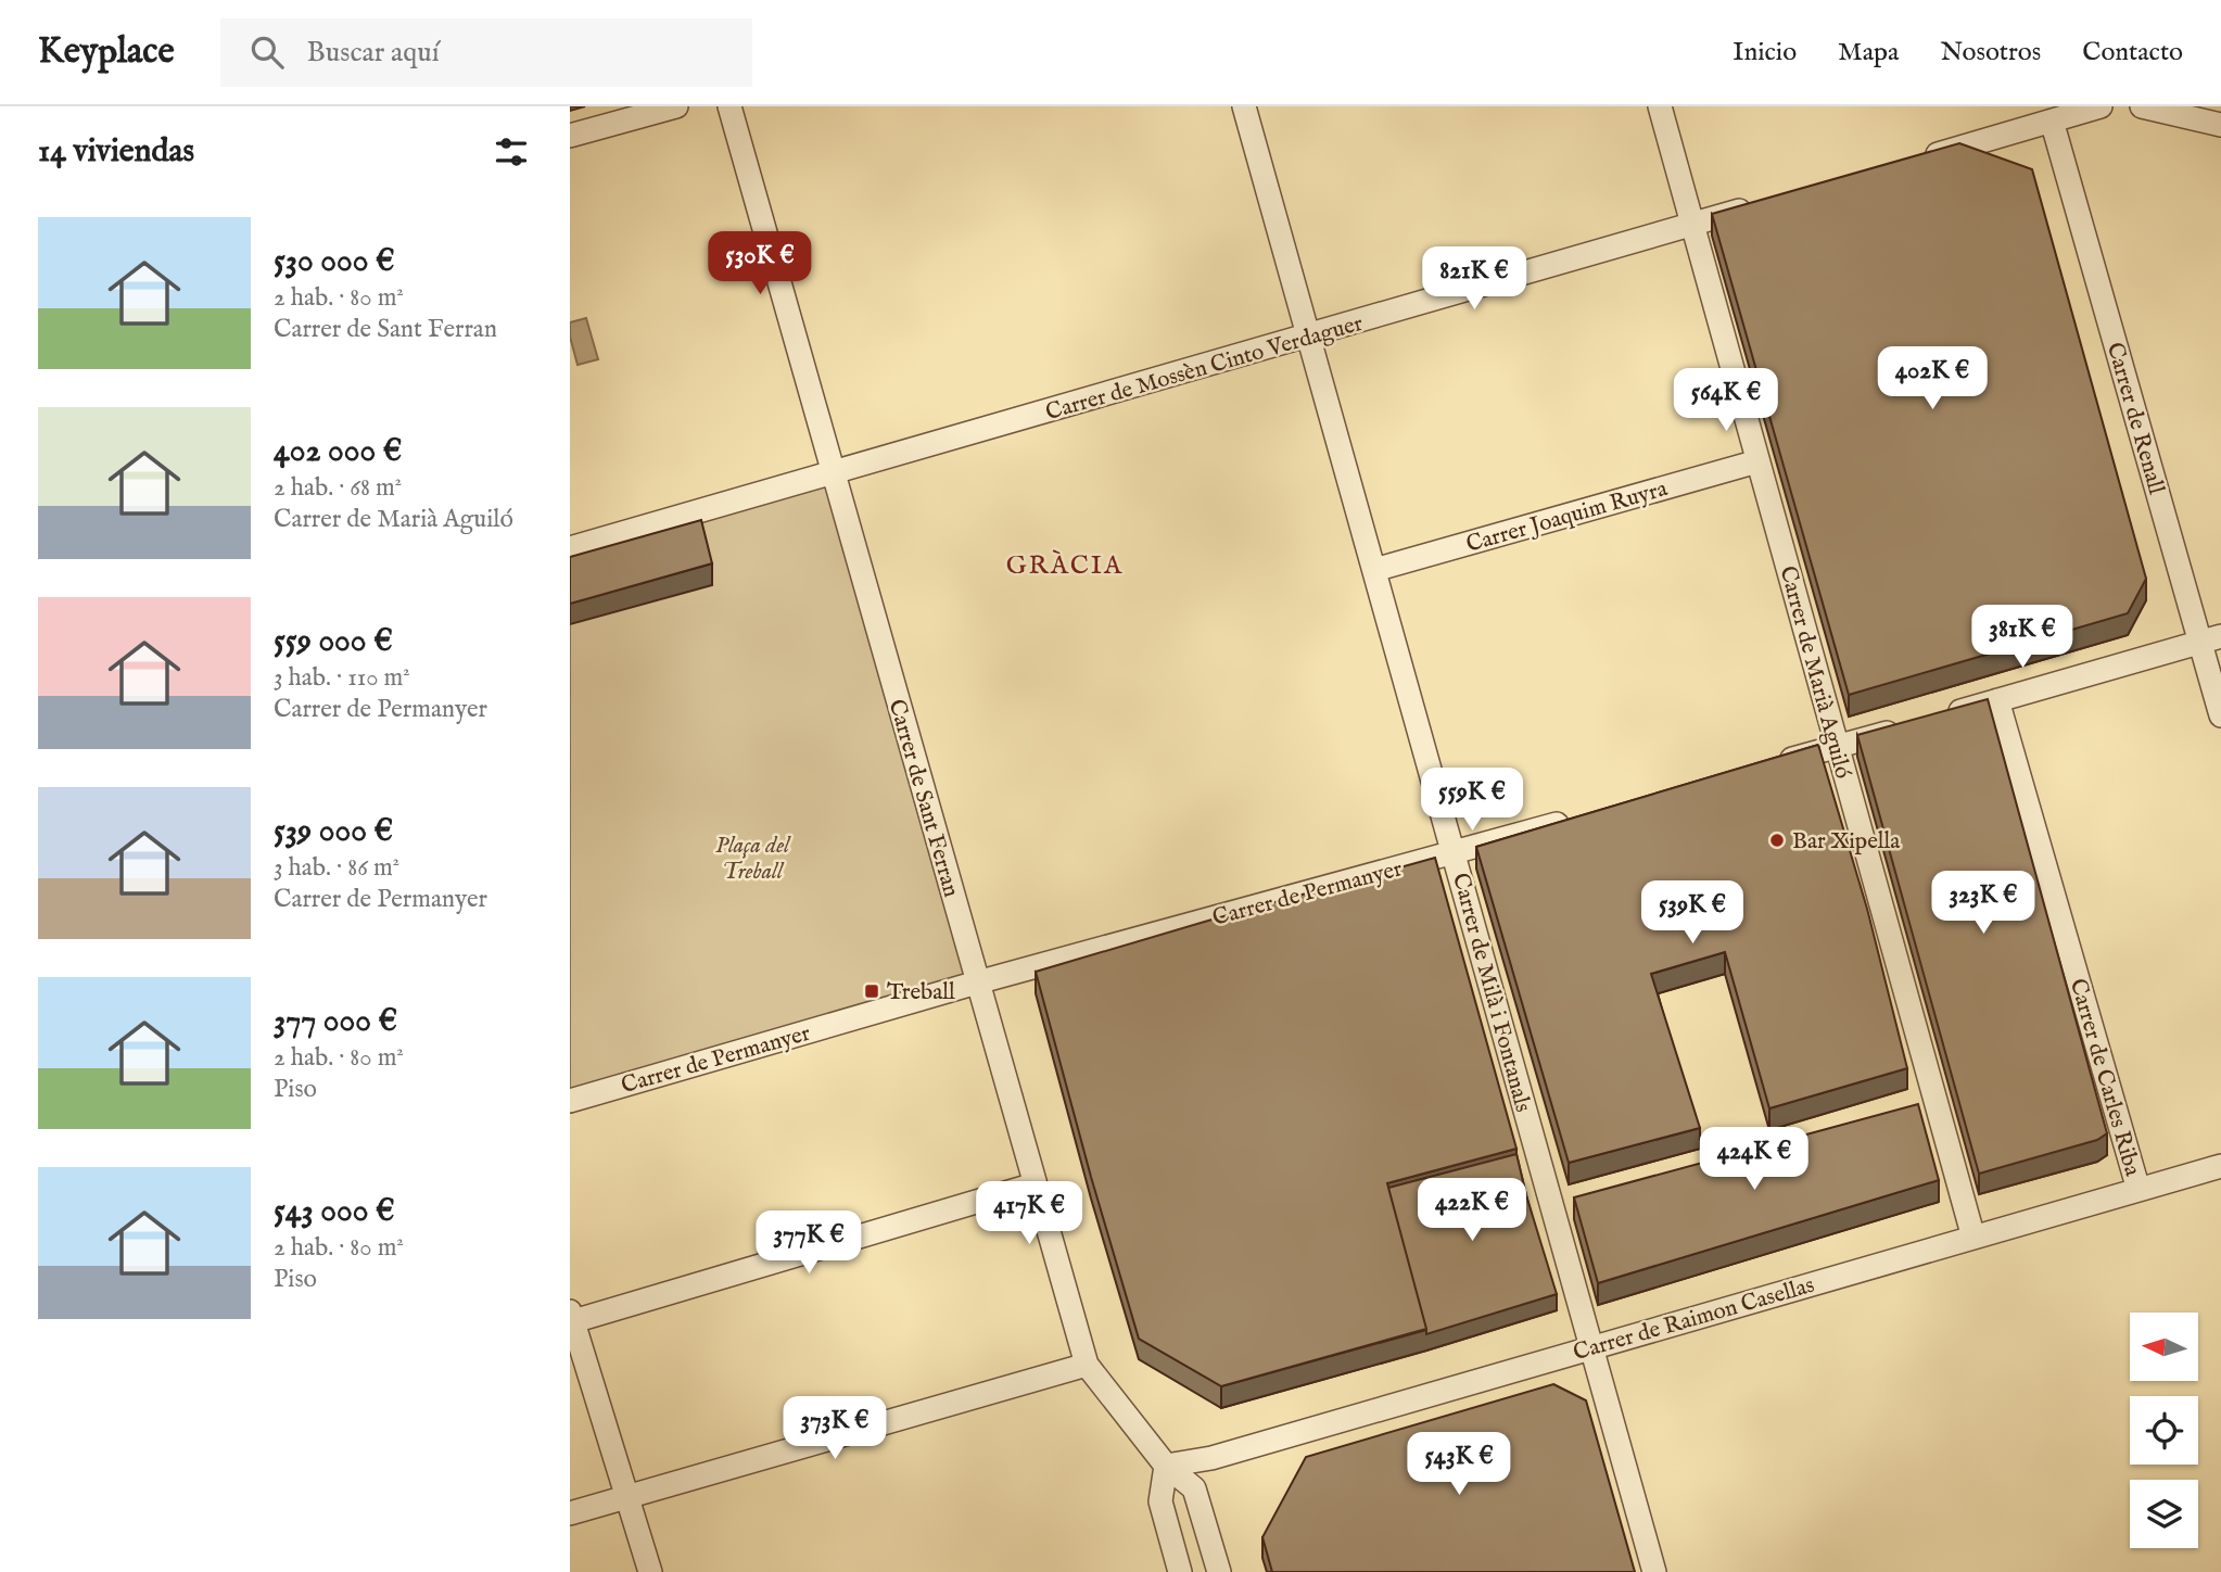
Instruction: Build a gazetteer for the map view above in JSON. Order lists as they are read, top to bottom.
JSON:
{
  "streets": {
    "street": [
      "Carrer de Mossèn Cinto Verdaguer",
      "Carrer de Renall",
      "Carrer Joaquim Ruyra",
      "Carrer de Marià Aguiló",
      "Carrer de Sant Ferran",
      "Carrer de Permanyer",
      "Carrer de Milà i Fontanals",
      "Carrer de Carles Riba",
      "Carrer de Raimon Casellas"
    ]
  },
  "crossings": [
    ["Carrer de Mossèn Cinto Verdaguer", "Carrer de Marià Aguiló"],
    ["Carrer de Mossèn Cinto Verdaguer", "Carrer de Sant Ferran"],
    ["Carrer de Mossèn Cinto Verdaguer", "Carrer de Milà i Fontanals"],
    ["Carrer Joaquim Ruyra", "Carrer de Marià Aguiló"],
    ["Carrer Joaquim Ruyra", "Carrer de Milà i Fontanals"],
    ["Carrer de Marià Aguiló", "Carrer de Raimon Casellas"],
    ["Carrer de Sant Ferran", "Carrer de Permanyer"],
    ["Carrer de Sant Ferran", "Carrer de Raimon Casellas"],
    ["Carrer de Permanyer", "Carrer de Milà i Fontanals"],
    ["Carrer de Milà i Fontanals", "Carrer de Raimon Casellas"],
    ["Carrer de Carles Riba", "Carrer de Raimon Casellas"]
  ],
  "districts": ["GRÀCIA"],
  "parks": ["Plaça del Treball"],
  "places": {
    "other": ["Bar Xipella"],
    "transit": ["Treball"]
  },
  "north": "left",
  "page": {
    "header": "Keyplace",
    "search": "Buscar aquí",
    "nav": [
      "Inicio",
      "Mapa",
      "Nosotros",
      "Contacto"
    ],
    "heading": "14 viviendas",
    "list": [
      {
        "name": "530 000 €",
        "note": "2 hab. · 80 m² · Carrer de Sant Ferran"
      },
      {
        "name": "402 000 €",
        "note": "2 hab. · 68 m² · Carrer de Marià Aguiló"
      },
      {
        "name": "559 000 €",
        "note": "3 hab. · 110 m² · Carrer de Permanyer"
      },
      {
        "name": "539 000 €",
        "note": "3 hab. · 86 m² · Carrer de Permanyer"
      },
      {
        "name": "377 000 €",
        "note": "2 hab. · 80 m² · Piso"
      },
      {
        "name": "543 000 €",
        "note": "2 hab. · 80 m² · Piso"
      }
    ],
    "price": [
      "530K €",
      "821K €",
      "402K €",
      "564K €",
      "381K €",
      "559K €",
      "323K €",
      "539K €",
      "424K €",
      "422K €",
      "417K €",
      "377K €",
      "373K €",
      "543K €"
    ]
  }
}
